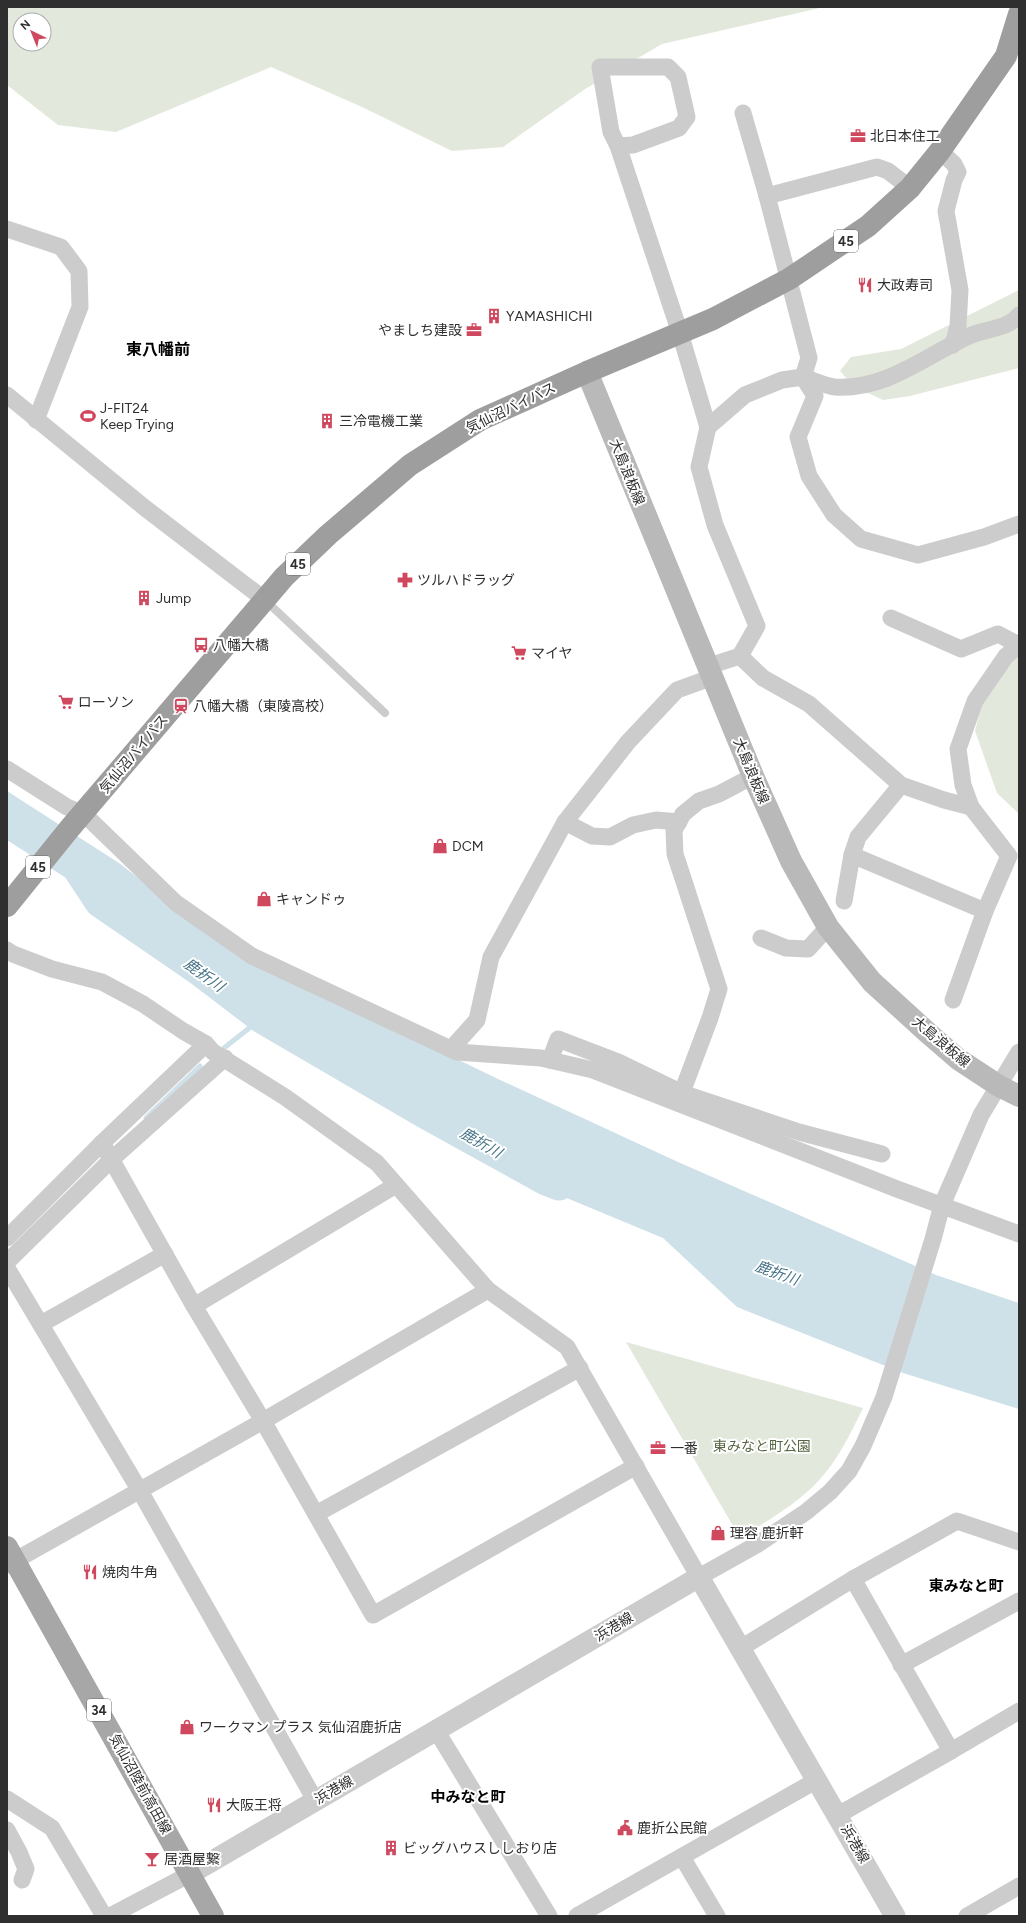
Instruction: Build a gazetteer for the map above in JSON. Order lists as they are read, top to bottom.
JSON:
{
  "streets": {
    "highway": ["45", "気仙沼バイパス"],
    "main road": ["大島浪板線", "34", "気仙沼陸前高田線"],
    "street": ["浜港線"]
  },
  "crossings": [
    ["気仙沼バイパス", "大島浪板線"],
    ["浜港線", "気仙沼陸前高田線"]
  ],
  "districts": ["東八幡前", "東みなと町", "中みなと町"],
  "water": ["鹿折川"],
  "parks": ["東みなと町公園"],
  "places": {
    "office": ["北日本住工", "やましち建設", "一番"],
    "restaurant": ["大政寿司", "焼肉牛角", "大阪王将"],
    "building": [
      "YAMASHICHI",
      "三冷電機工業",
      "Jump",
      "ビッグハウスししおり店"
    ],
    "sports": ["J-FIT24 Keep Trying"],
    "pharmacy": ["ツルハドラッグ"],
    "bus stop": ["八幡大橋"],
    "supermarket": ["マイヤ", "ローソン"],
    "station": ["八幡大橋（東陵高校）"],
    "shop": [
      "DCM",
      "キャンドゥ",
      "理容 鹿折軒",
      "ワークマン プラス 気仙沼鹿折店"
    ],
    "public building": ["鹿折公民館"],
    "bar": ["居酒屋繋"]
  },
  "north": "top left"
}
